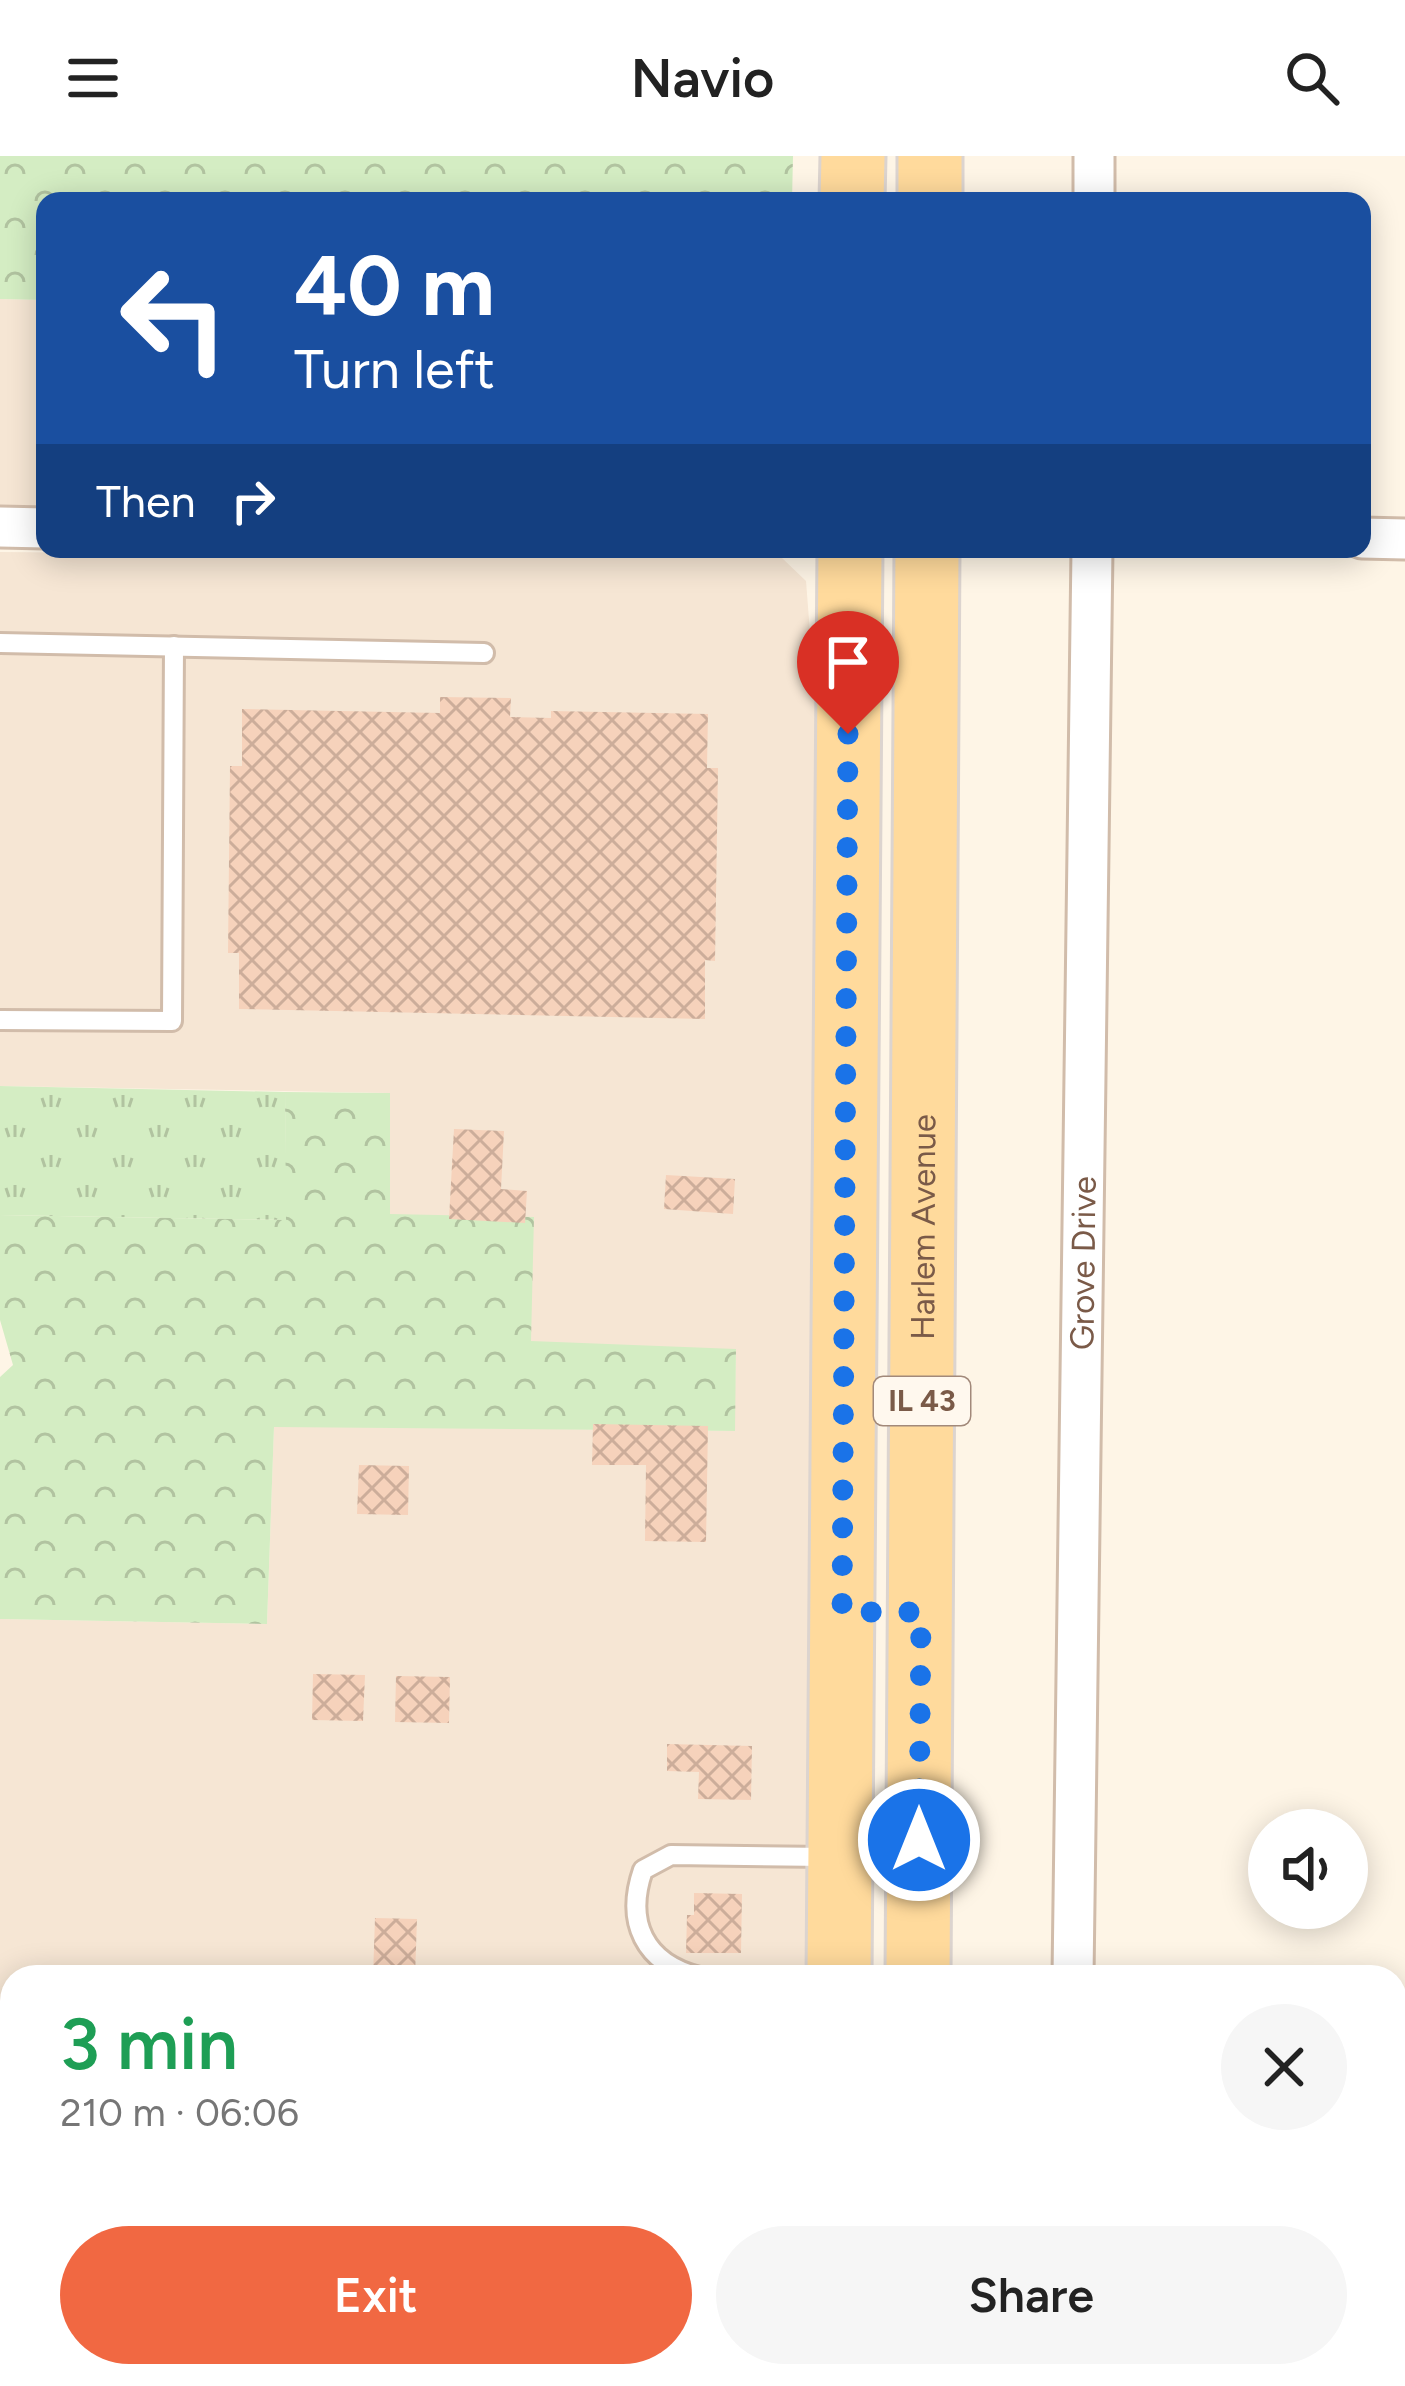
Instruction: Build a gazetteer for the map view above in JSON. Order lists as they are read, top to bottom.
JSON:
{
  "streets": {
    "main road": ["Harlem Avenue", "IL 43"],
    "street": ["Grove Drive"]
  },
  "page": {
    "header": "Navio",
    "turn": ["40 m", "Turn left"],
    "then": "Then",
    "heading": ["3 min", "210 m · 06:06"],
    "buttons": ["Exit", "Share"]
  }
}
